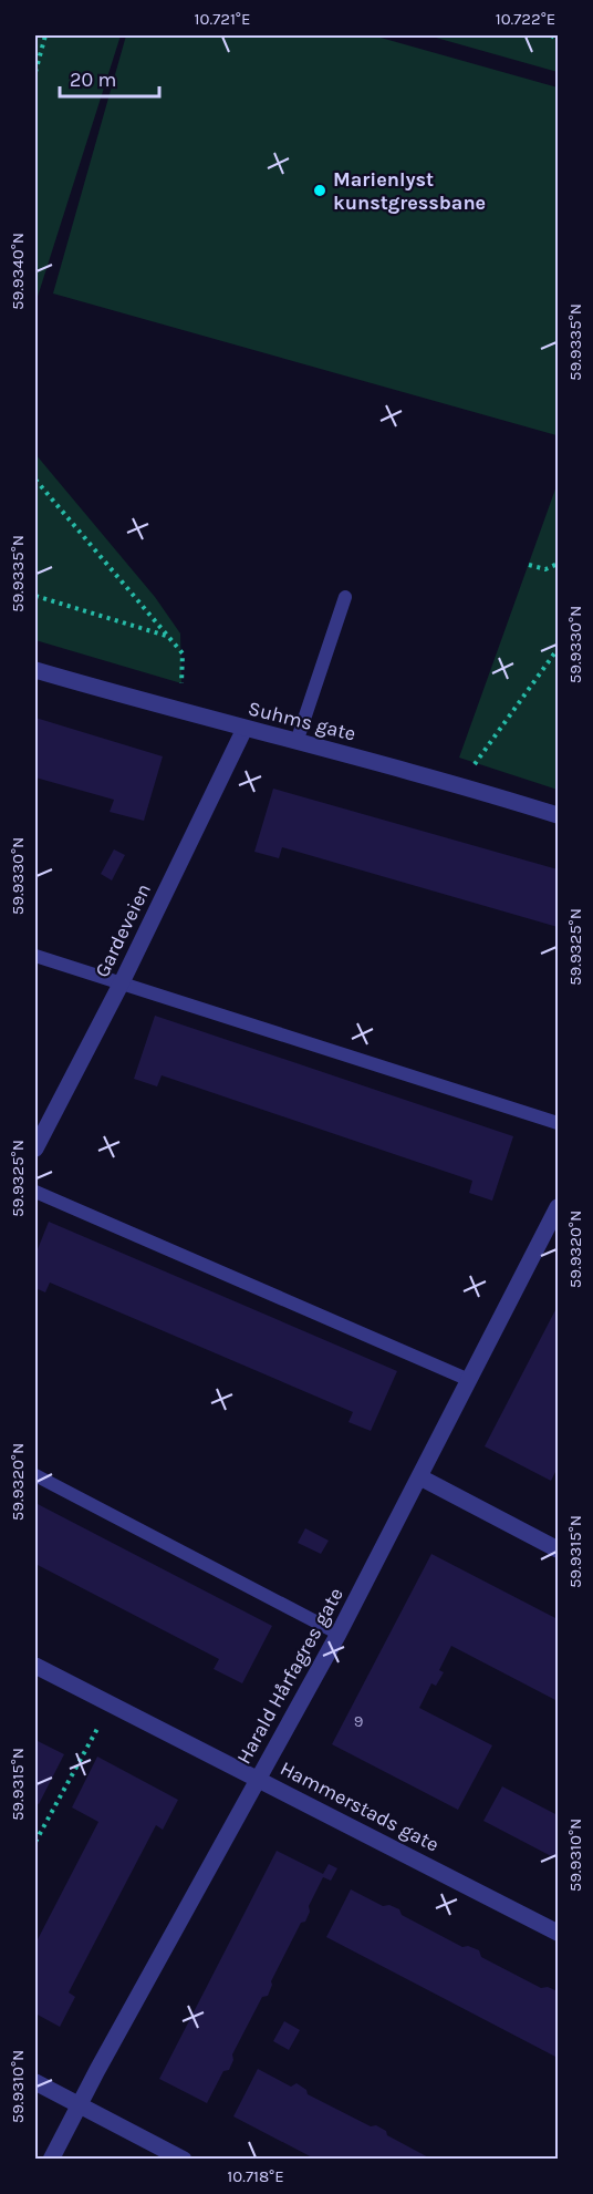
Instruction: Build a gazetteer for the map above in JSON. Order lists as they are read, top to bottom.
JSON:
{
  "streets": {
    "street": [
      "Suhms gate",
      "Gardeveien",
      "Harald Hårfagres gate",
      "Hammerstads gate"
    ]
  },
  "crossings": [
    ["Suhms gate", "Gardeveien"],
    ["Harald Hårfagres gate", "Hammerstads gate"]
  ],
  "places": ["Marienlyst kunstgressbane"],
  "house_numbers": ["9"],
  "scale_bar": "20 m",
  "coordinates": [
    "10.721°E",
    "10.722°E",
    "59.9340°N",
    "59.9335°N",
    "59.9330°N",
    "59.9325°N",
    "59.9320°N",
    "59.9315°N",
    "59.9310°N",
    "10.718°E"
  ]
}
